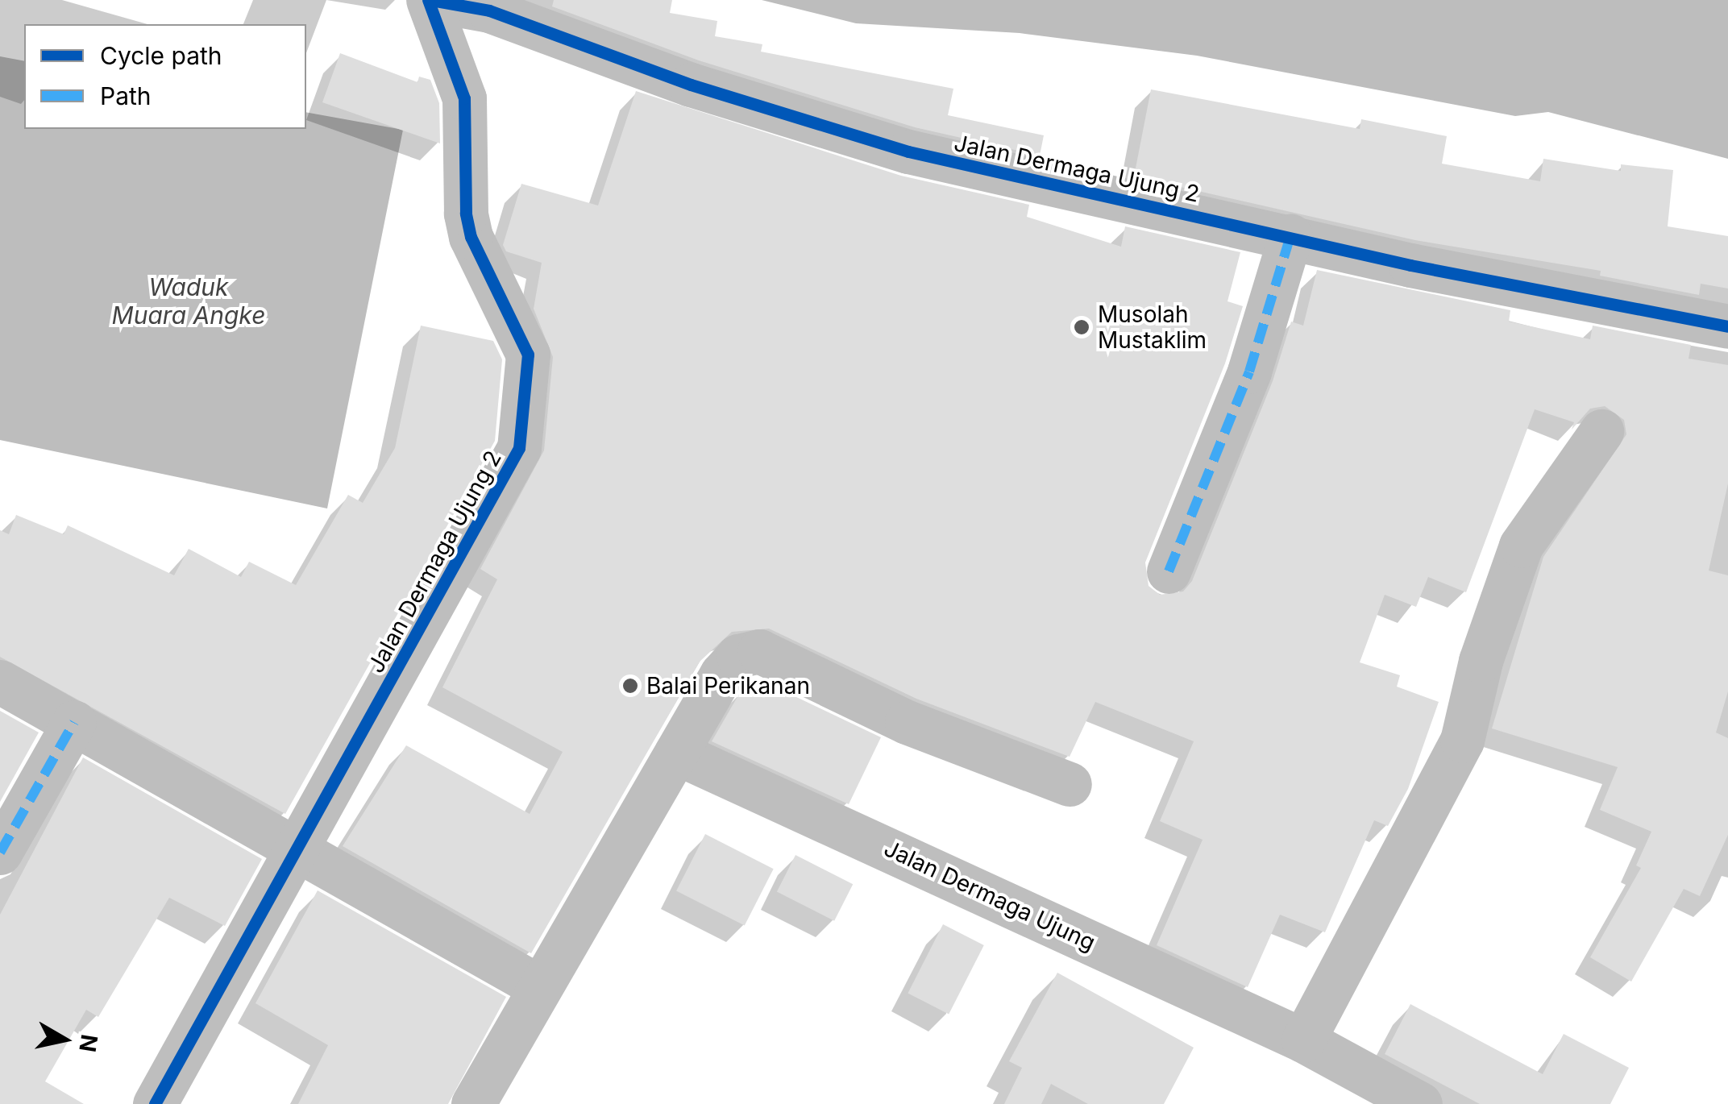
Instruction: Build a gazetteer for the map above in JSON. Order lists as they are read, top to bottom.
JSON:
{
  "streets": {
    "street": ["Jalan Dermaga Ujung 2", "Jalan Dermaga Ujung"]
  },
  "water": ["Waduk Muara Angke"],
  "places": ["Musolah Mustaklim", "Balai Perikanan"],
  "legend": ["Cycle path", "Path"],
  "north": "right"
}
